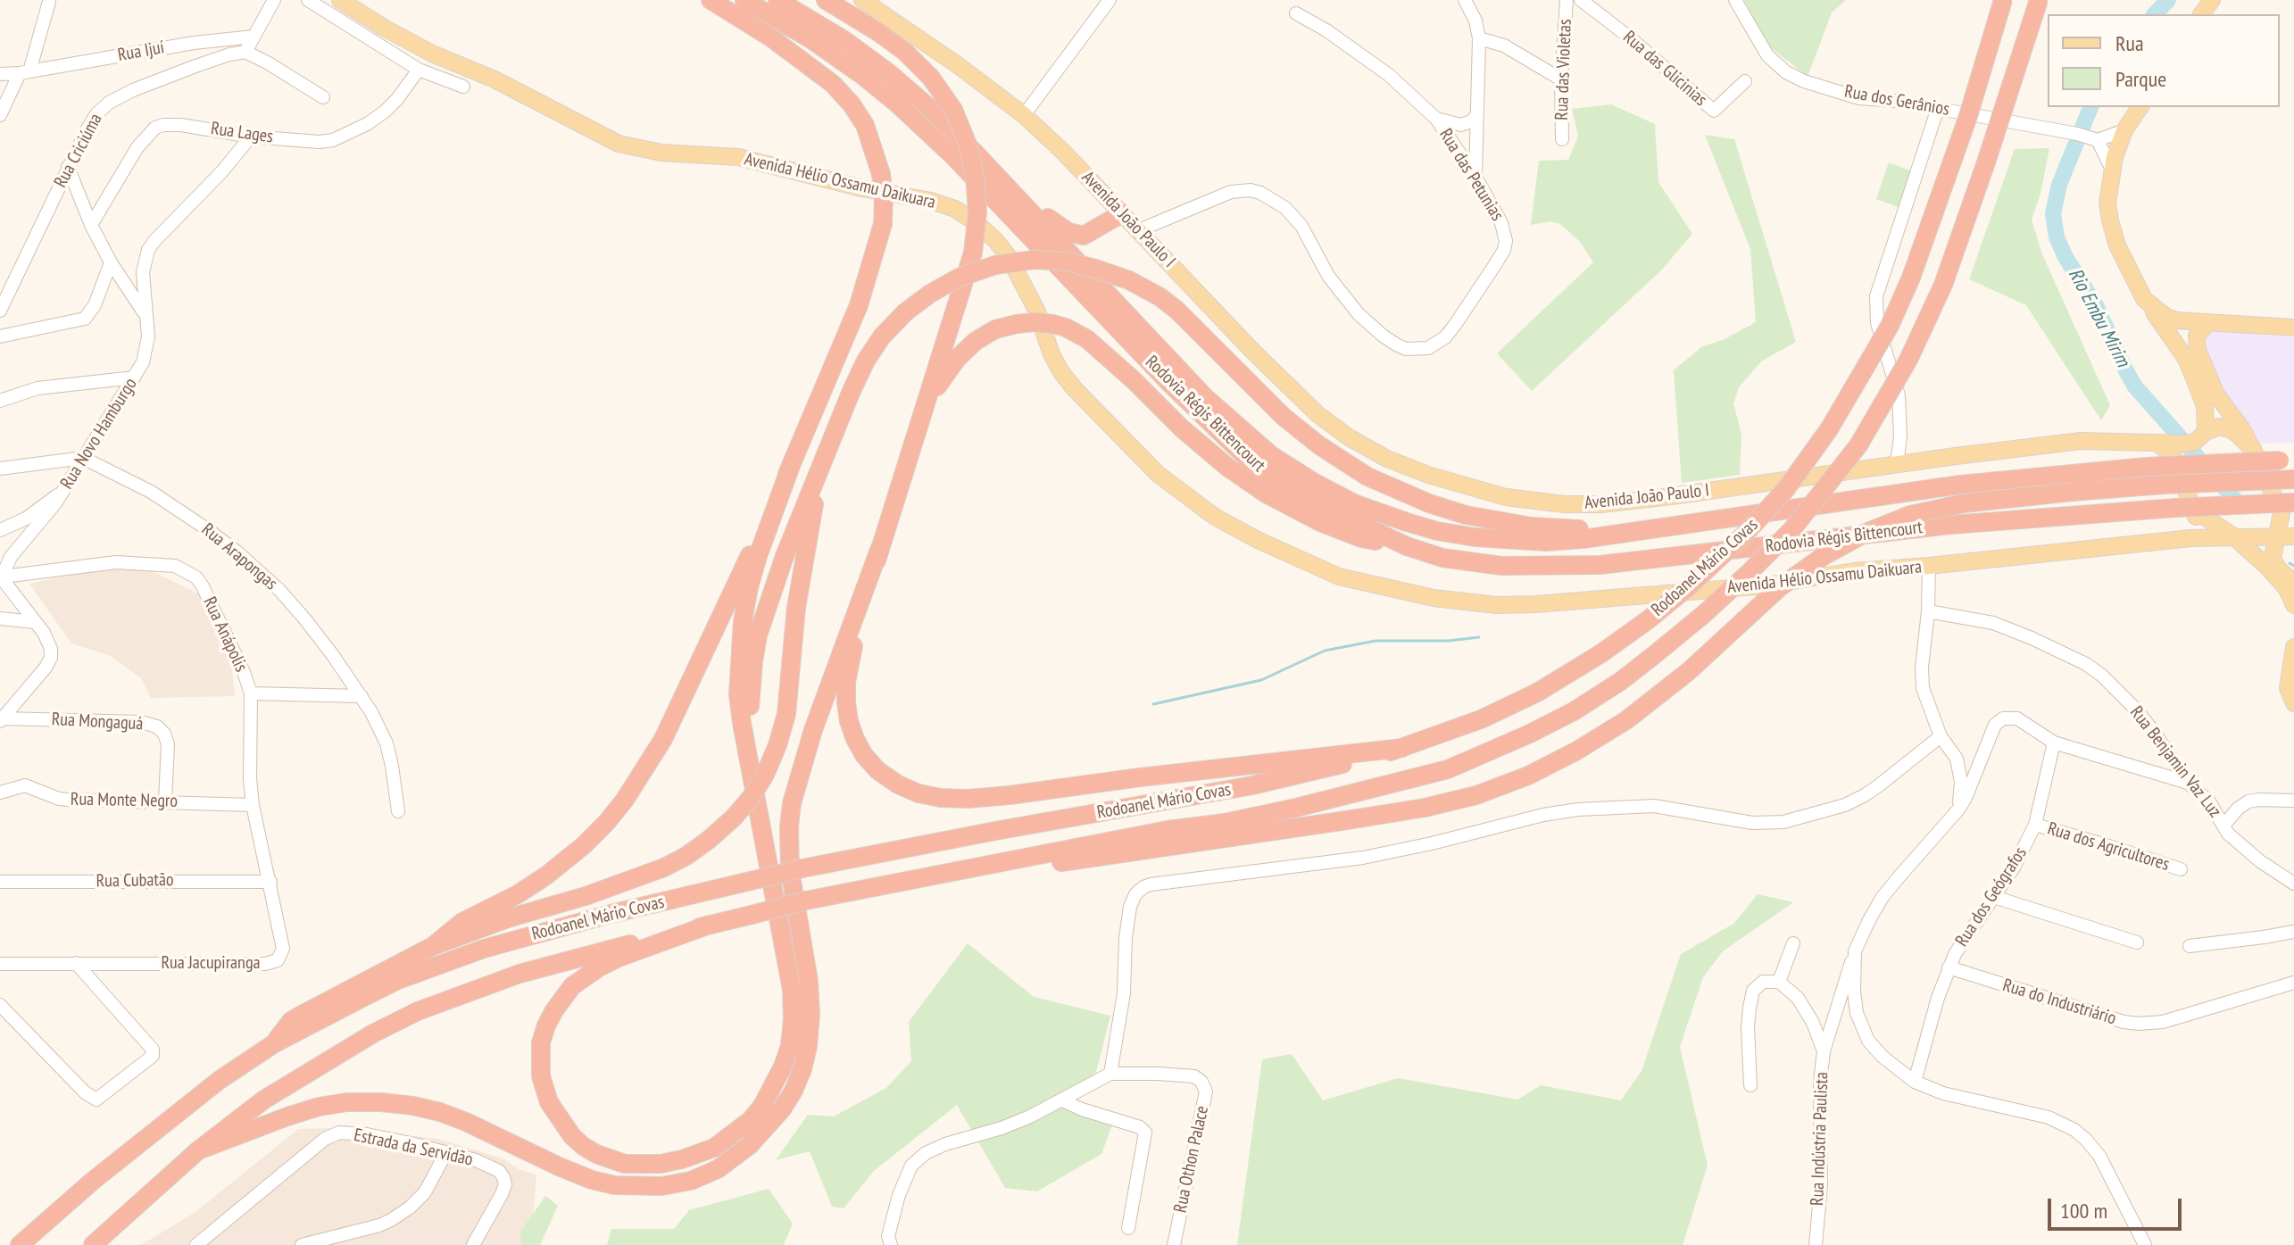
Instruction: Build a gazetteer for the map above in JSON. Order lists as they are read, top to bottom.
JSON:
{
  "streets": {
    "highway": ["Rodovia Régis Bittencourt", "Rodoanel Mário Covas"],
    "main road": ["Avenida Hélio Ossamu Daikuara", "Avenida João Paulo I"],
    "street": [
      "Rua Ijuí",
      "Rua das Glicinias",
      "Rua das Violetas",
      "Rua dos Gerânios",
      "Rua Lages",
      "Rua Criciúma",
      "Rua das Petunias",
      "Rua Novo Hamburgo",
      "Rua Arapongas",
      "Rua Anápolis",
      "Rua Mongaguá",
      "Rua Benjamin Vaz Luz",
      "Rua Monte Negro",
      "Rua dos Agricultores",
      "Rua Cubatão",
      "Rua dos Geógrafos",
      "Rua Jacupiranga",
      "Rua do Industriário",
      "Rua Indústria Paulista",
      "Estrada da Servidão",
      "Rua Othon Palace"
    ]
  },
  "crossings": [
    ["Rua Lages", "Rua Novo Hamburgo"],
    ["Rua das Petunias", "Avenida João Paulo I"],
    ["Rua Novo Hamburgo", "Rua Arapongas"],
    ["Rua Novo Hamburgo", "Rua Anápolis"],
    ["Rua Arapongas", "Rua Anápolis"],
    ["Rua Anápolis", "Rua Jacupiranga"],
    ["Rua Mongaguá", "Rua Monte Negro"],
    ["Rua Monte Negro", "Rua Jacupiranga"],
    ["Rua dos Agricultores", "Rua dos Geógrafos"],
    ["Rua Cubatão", "Rua Jacupiranga"],
    ["Rua dos Geógrafos", "Rua do Industriário"]
  ],
  "water": ["Rio Embu Mirim"],
  "legend": ["Rua", "Parque"],
  "scale_bar": "100 m"
}
